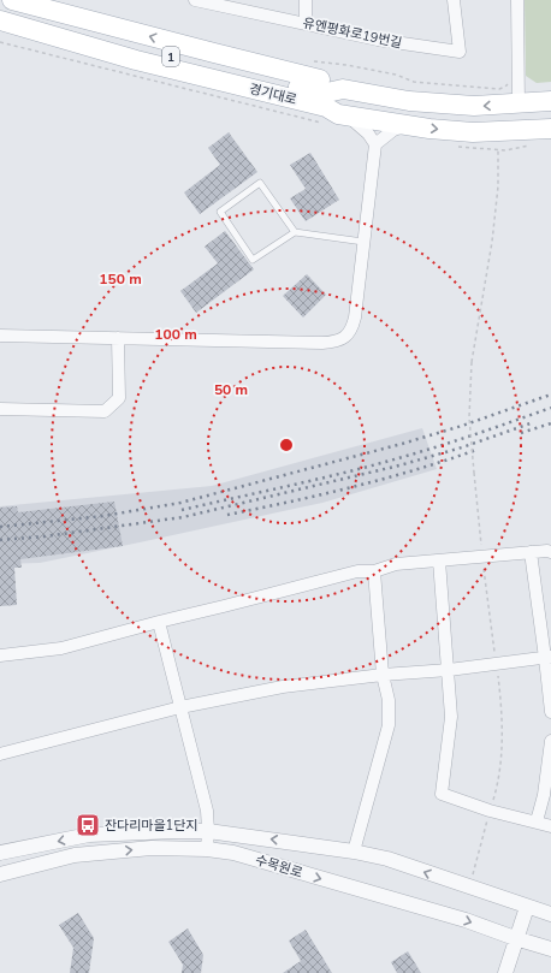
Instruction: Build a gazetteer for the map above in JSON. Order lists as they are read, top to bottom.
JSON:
{
  "streets": {
    "main road": ["1", "경기대로"],
    "street": ["유엔평화로19번길", "수목원로"]
  },
  "places": {
    "bus stop": ["잔다리마을1단지"]
  },
  "rings": ["150 m", "100 m", "50 m"]
}
